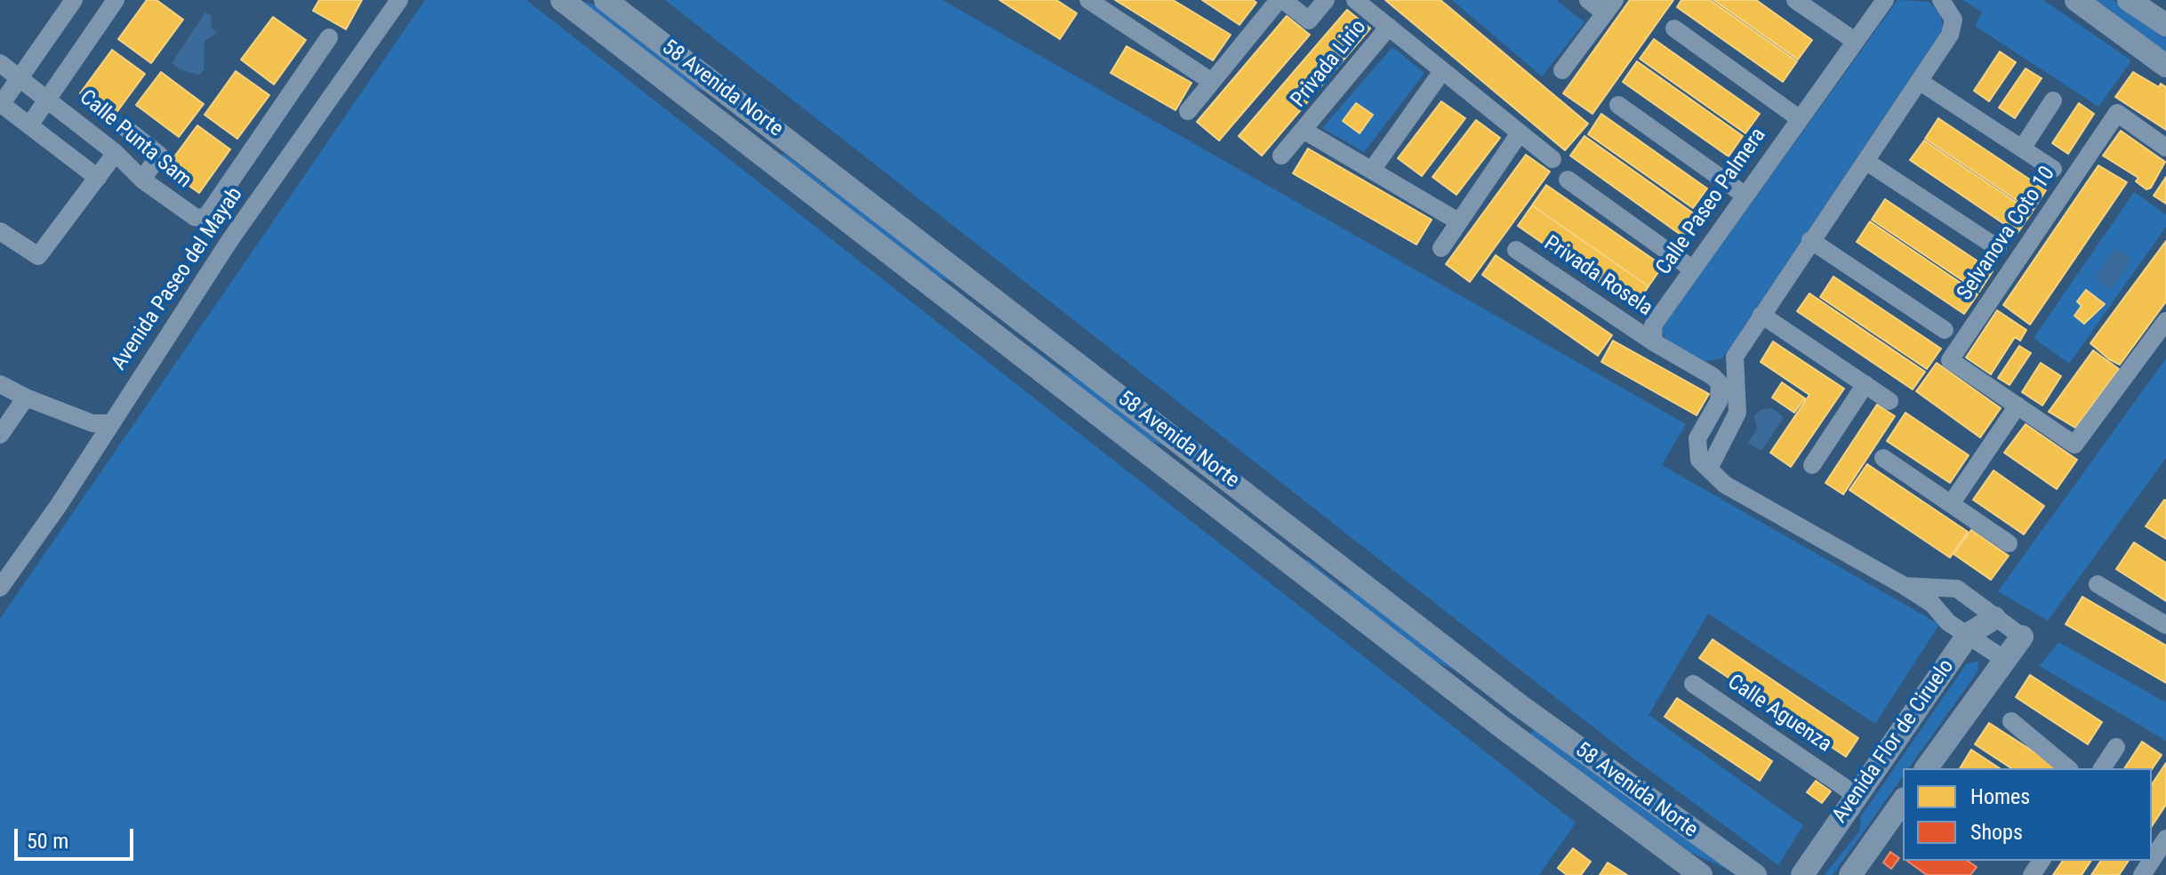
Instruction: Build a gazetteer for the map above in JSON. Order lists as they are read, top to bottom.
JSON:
{
  "streets": {
    "main road": ["58 Avenida Norte", "Avenida Flor de Ciruelo"],
    "street": [
      "Privada Lirio",
      "Calle Punta Sam",
      "Calle Paseo Palmera",
      "Selvanova Coto 10",
      "Privada Rosela",
      "Avenida Paseo del Mayab",
      "Calle Aguenza"
    ]
  },
  "crossings": [
    ["Calle Paseo Palmera", "Privada Rosela"],
    ["Calle Aguenza", "Avenida Flor de Ciruelo"]
  ],
  "legend": ["Homes", "Shops"],
  "scale_bar": "50 m"
}
